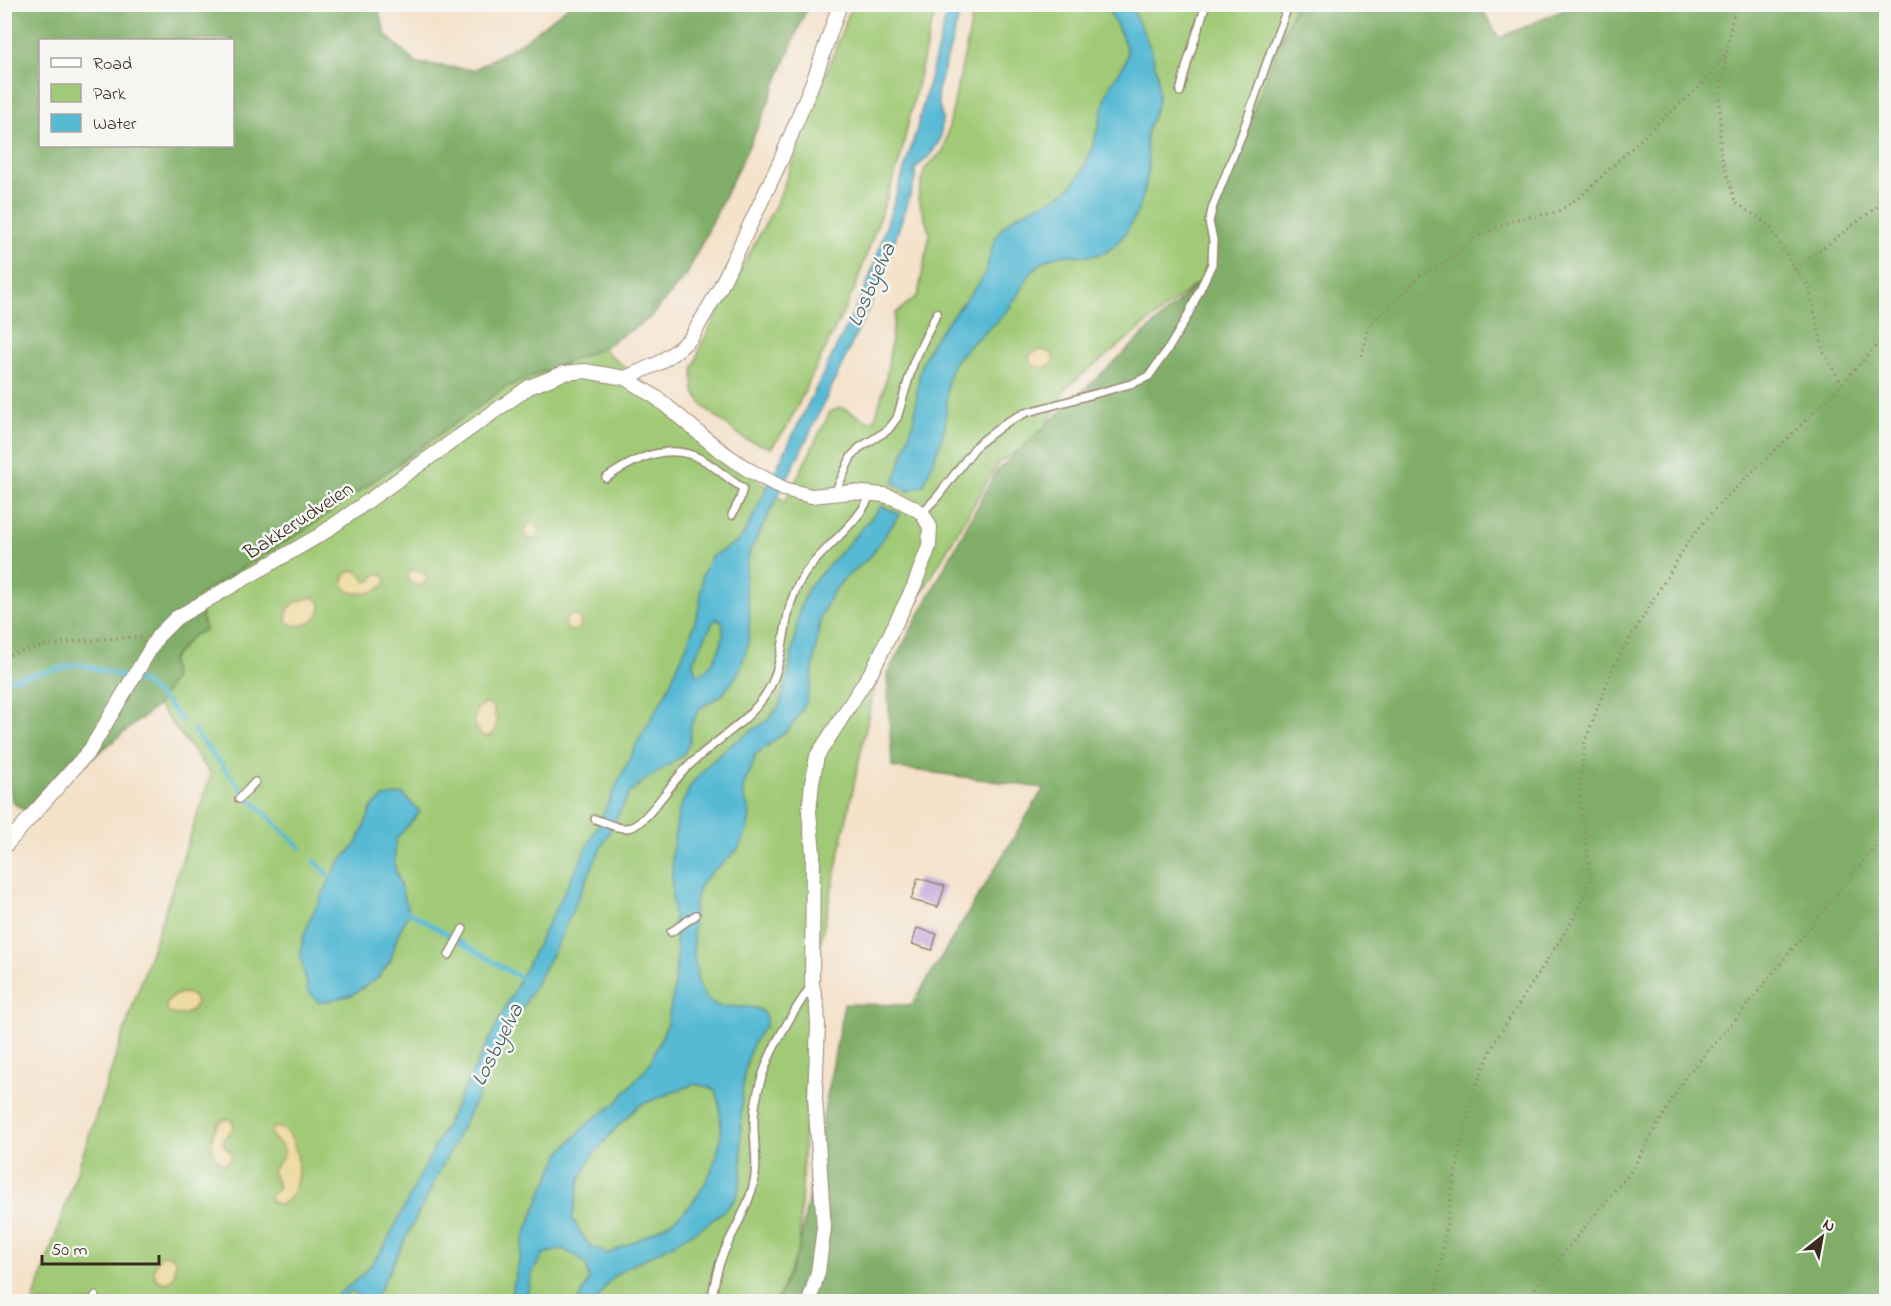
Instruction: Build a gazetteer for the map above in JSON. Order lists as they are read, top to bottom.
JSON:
{
  "streets": {
    "street": ["Bakkerudveien"]
  },
  "water": ["Losbyelva"],
  "legend": ["Road", "Park", "Water"],
  "scale_bar": "50 m",
  "north": "top right"
}
